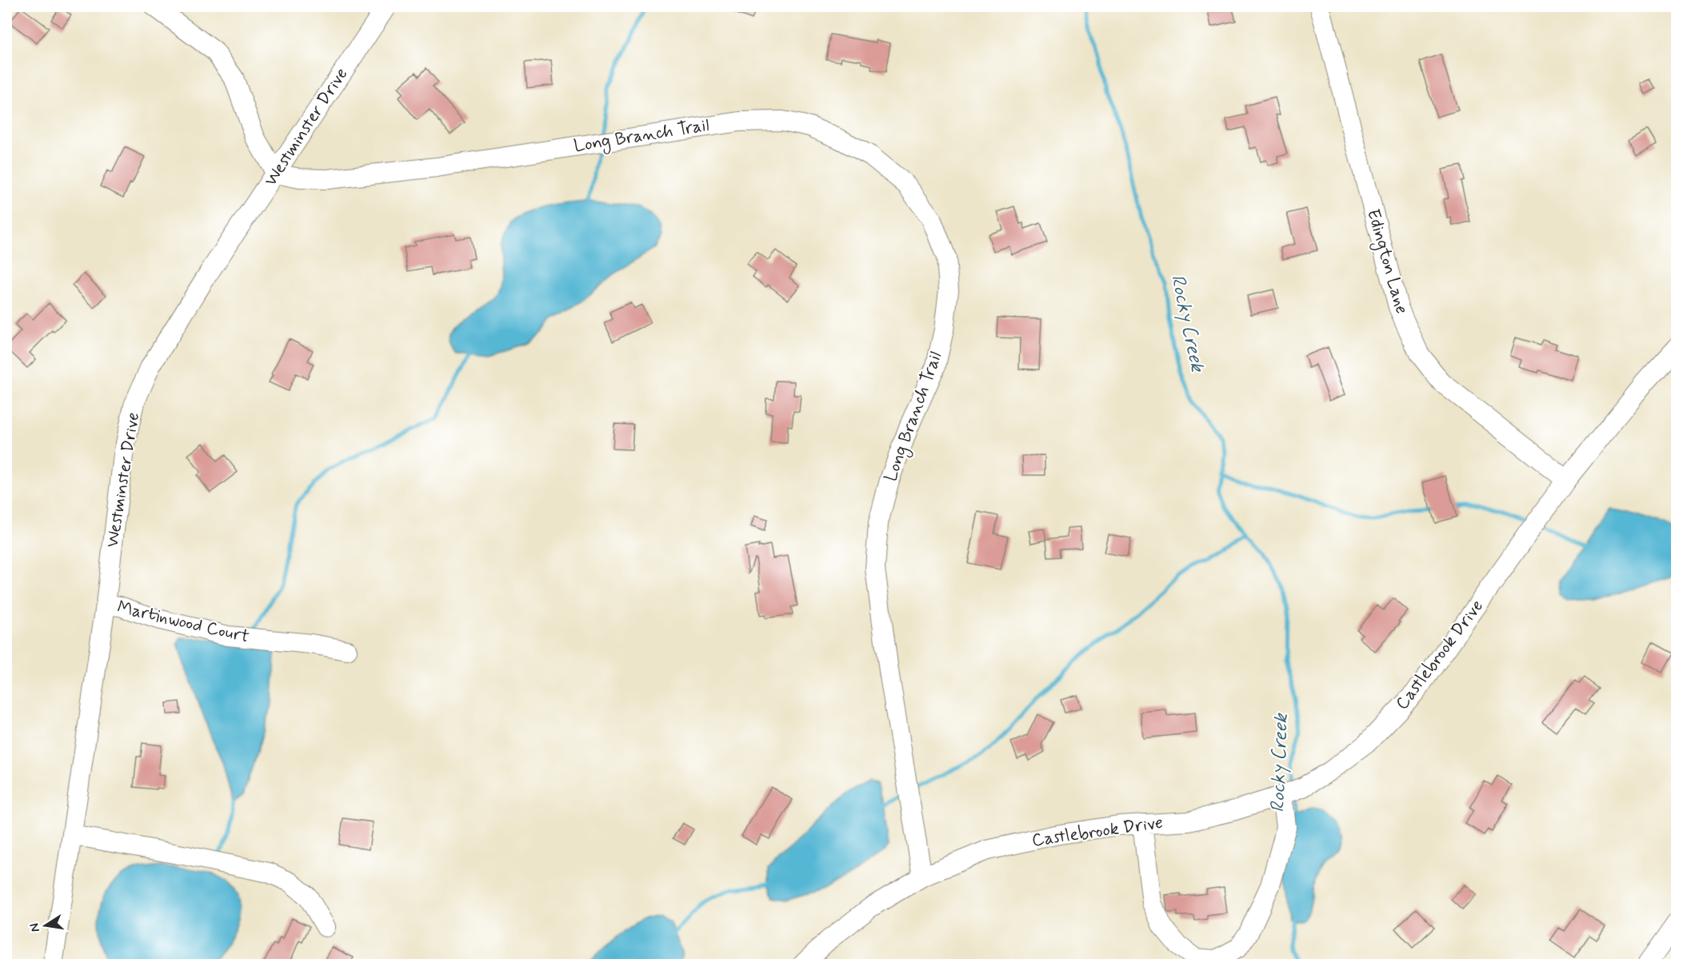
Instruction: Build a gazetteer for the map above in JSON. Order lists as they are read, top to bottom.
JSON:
{
  "streets": {
    "street": [
      "Westminster Drive",
      "Long Branch Trail",
      "Edington Lane",
      "Martinwood Court",
      "Castlebrook Drive"
    ]
  },
  "crossings": [
    ["Westminster Drive", "Long Branch Trail"],
    ["Westminster Drive", "Martinwood Court"],
    ["Long Branch Trail", "Castlebrook Drive"],
    ["Edington Lane", "Castlebrook Drive"]
  ],
  "water": ["Rocky Creek"],
  "north": "left"
}
